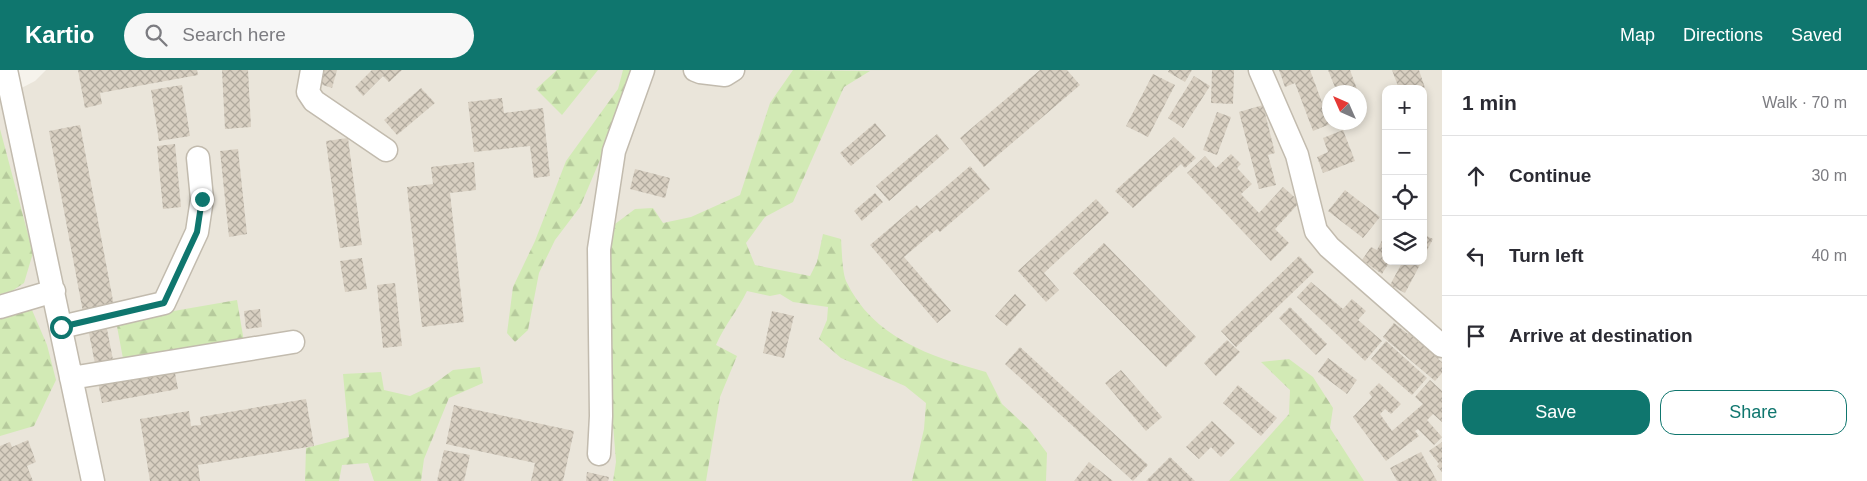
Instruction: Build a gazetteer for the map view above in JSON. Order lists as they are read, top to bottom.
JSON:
{
  "north": "top left",
  "page": {
    "header": "Kartio",
    "search": "Search here",
    "nav": ["Map", "Directions", "Saved"],
    "heading": ["1 min", "Walk · 70 m"],
    "map_buttons": ["+", "−"],
    "list": [
      ["Continue", "30 m"],
      ["Turn left", "40 m"],
      "Arrive at destination"
    ],
    "buttons": ["Save", "Share"]
  }
}
